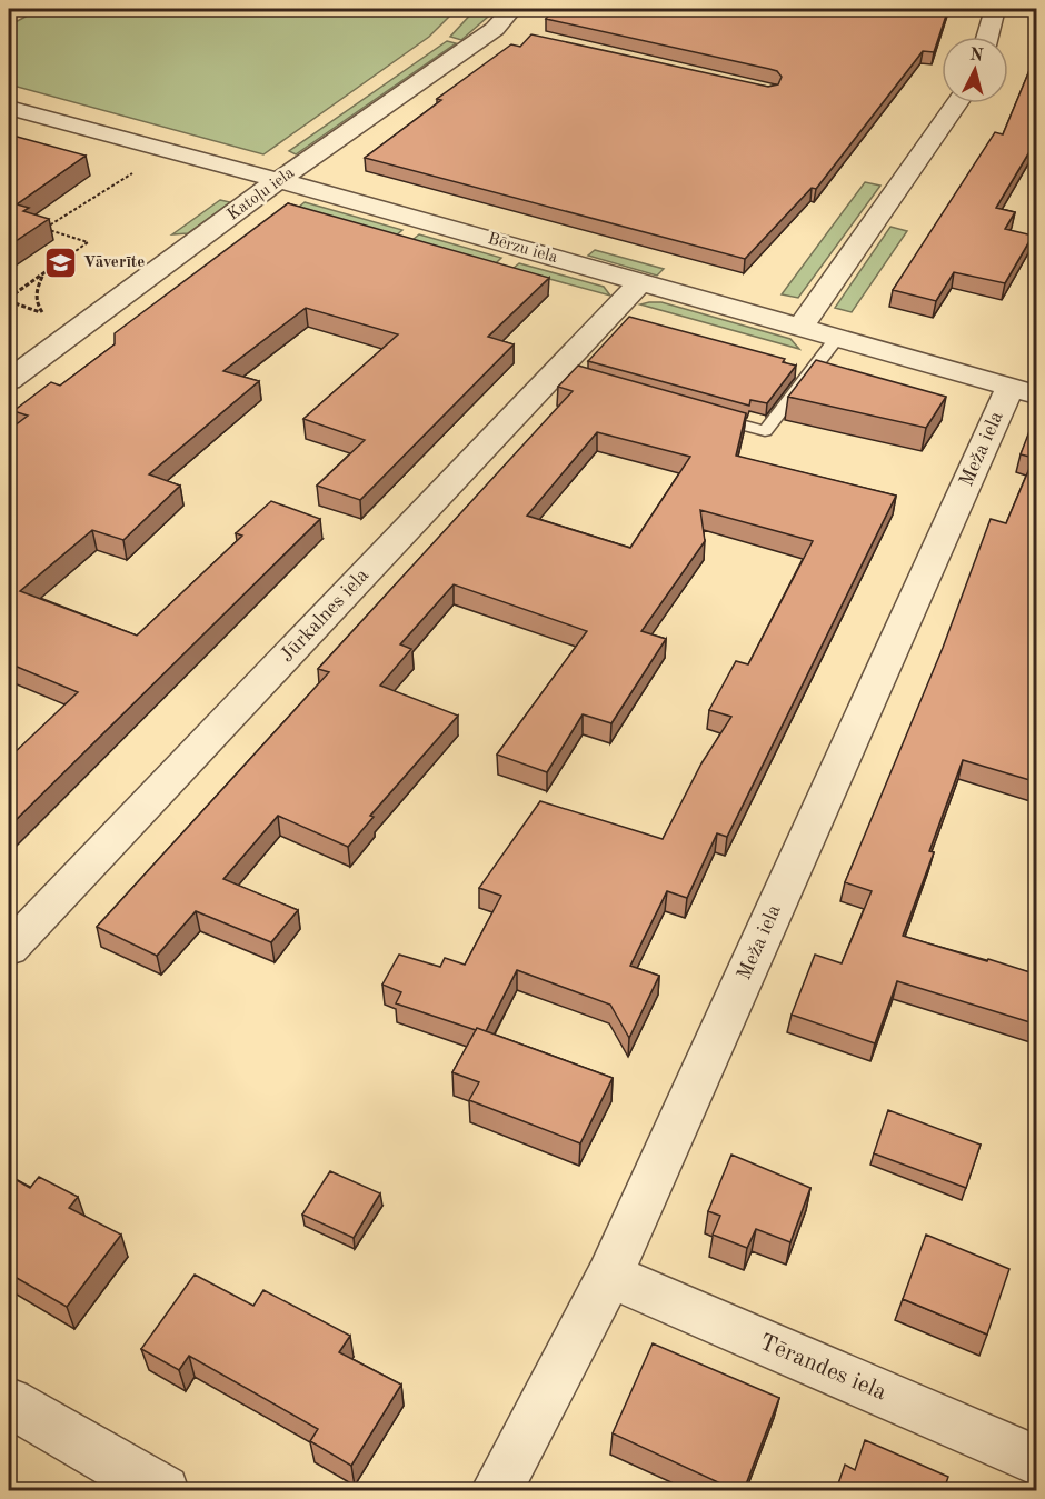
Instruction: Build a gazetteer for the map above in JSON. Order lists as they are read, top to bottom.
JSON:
{
  "streets": {
    "street": [
      "Katoļu iela",
      "Bērzu iela",
      "Meža iela",
      "Jūrkalnes iela",
      "Tērandes iela"
    ]
  },
  "crossings": [
    ["Katoļu iela", "Bērzu iela"],
    ["Bērzu iela", "Meža iela"],
    ["Bērzu iela", "Jūrkalnes iela"],
    ["Meža iela", "Tērandes iela"]
  ],
  "places": {
    "school or university": ["Vāverīte"]
  },
  "north": "top"
}
